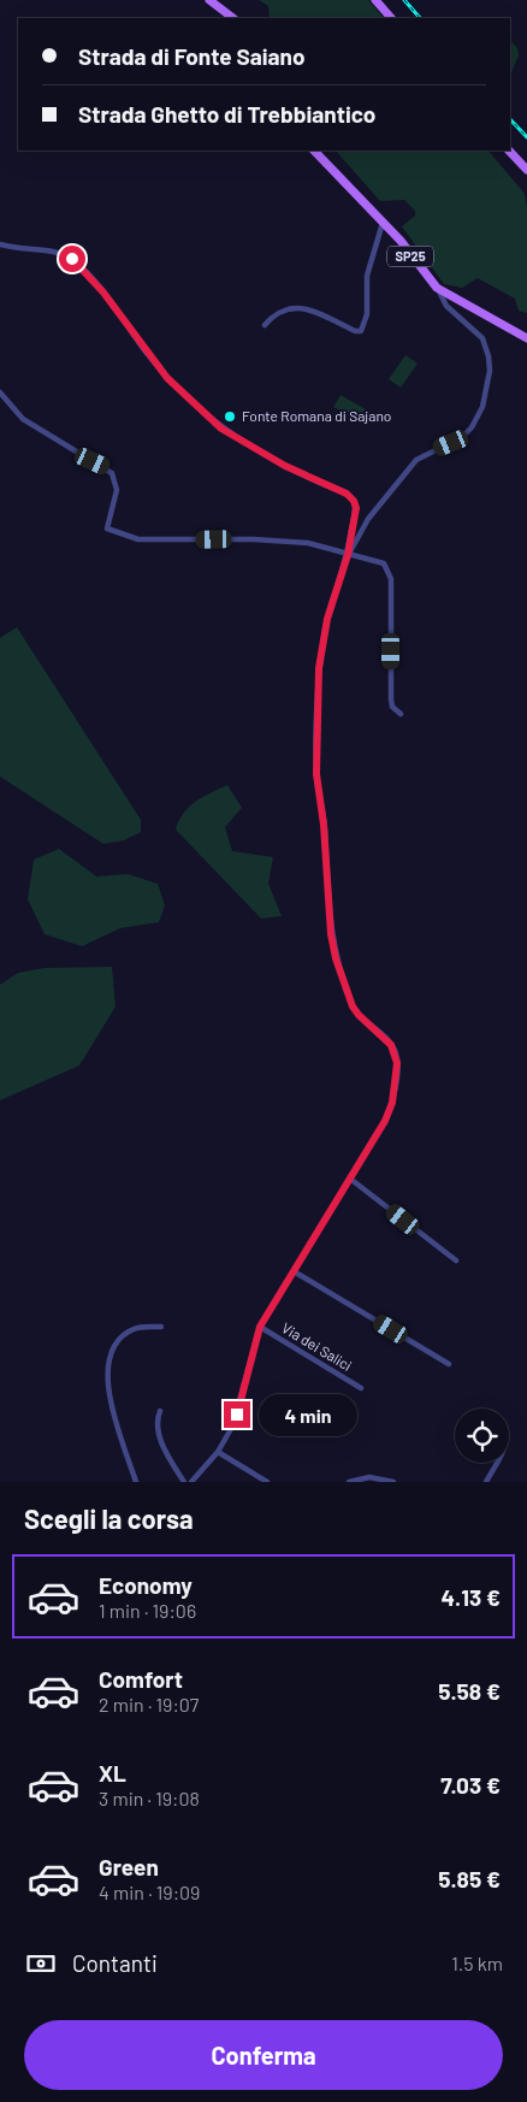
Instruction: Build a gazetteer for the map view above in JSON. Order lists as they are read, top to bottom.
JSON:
{
  "streets": {
    "main road": ["SP25"],
    "street": ["Via dei Salici"]
  },
  "places": ["Fonte Romana di Sajano"],
  "page": {
    "banner": ["Strada di Fonte Saiano", "Strada Ghetto di Trebbiantico"],
    "bubble": "4 min",
    "heading": "Scegli la corsa",
    "list": [
      {
        "name": "Economy",
        "note": "1 min · 19:06",
        "value": "4.13 €"
      },
      {
        "name": "Comfort",
        "note": "2 min · 19:07",
        "value": "5.58 €"
      },
      {
        "name": "XL",
        "note": "3 min · 19:08",
        "value": "7.03 €"
      },
      {
        "name": "Green",
        "note": "4 min · 19:09",
        "value": "5.85 €"
      }
    ],
    "pay": ["Contanti", "1.5 km"],
    "buttons": "Conferma"
  }
}
